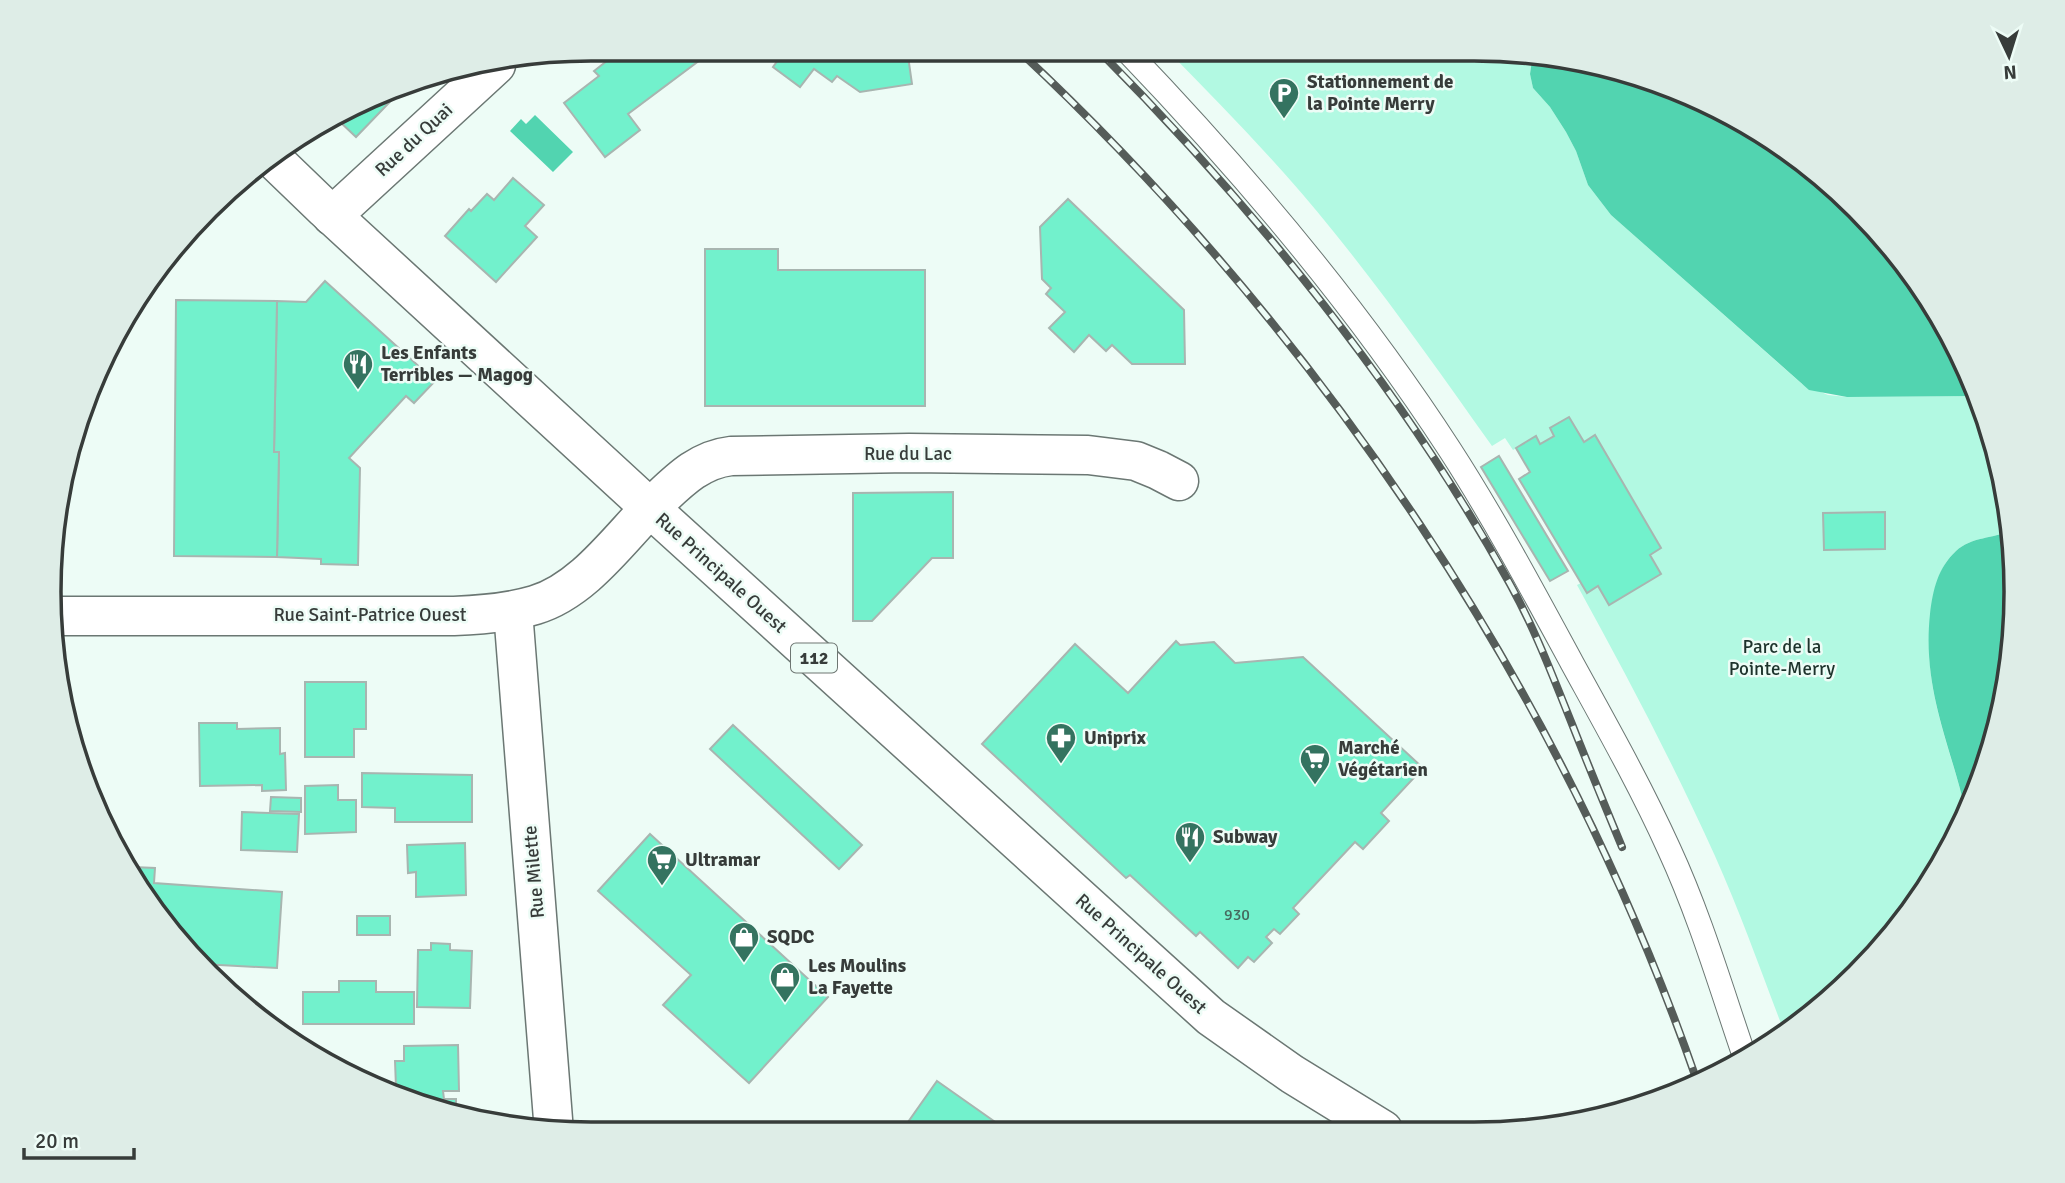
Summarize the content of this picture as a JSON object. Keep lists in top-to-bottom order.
{
  "streets": {
    "street": [
      "Rue du Quai",
      "Rue du Lac",
      "Rue Principale Ouest",
      "Rue Saint-Patrice Ouest",
      "112",
      "Rue Milette"
    ]
  },
  "crossings": [
    ["Rue du Quai", "Rue Principale Ouest"],
    ["Rue du Lac", "Rue Principale Ouest"],
    ["Rue du Lac", "Rue Saint-Patrice Ouest"],
    ["Rue Principale Ouest", "Rue Saint-Patrice Ouest"],
    ["Rue Saint-Patrice Ouest", "Rue Milette"]
  ],
  "parks": ["Parc de la Pointe-Merry"],
  "places": {
    "parking": ["Stationnement de la Pointe Merry"],
    "restaurant": ["Les Enfants Terribles — Magog", "Subway"],
    "pharmacy": ["Uniprix"],
    "supermarket": ["Marché Végétarien", "Ultramar"],
    "shop": ["SQDC", "Les Moulins La Fayette"]
  },
  "house_numbers": ["930"],
  "scale_bar": "20 m",
  "north": "bottom"
}
